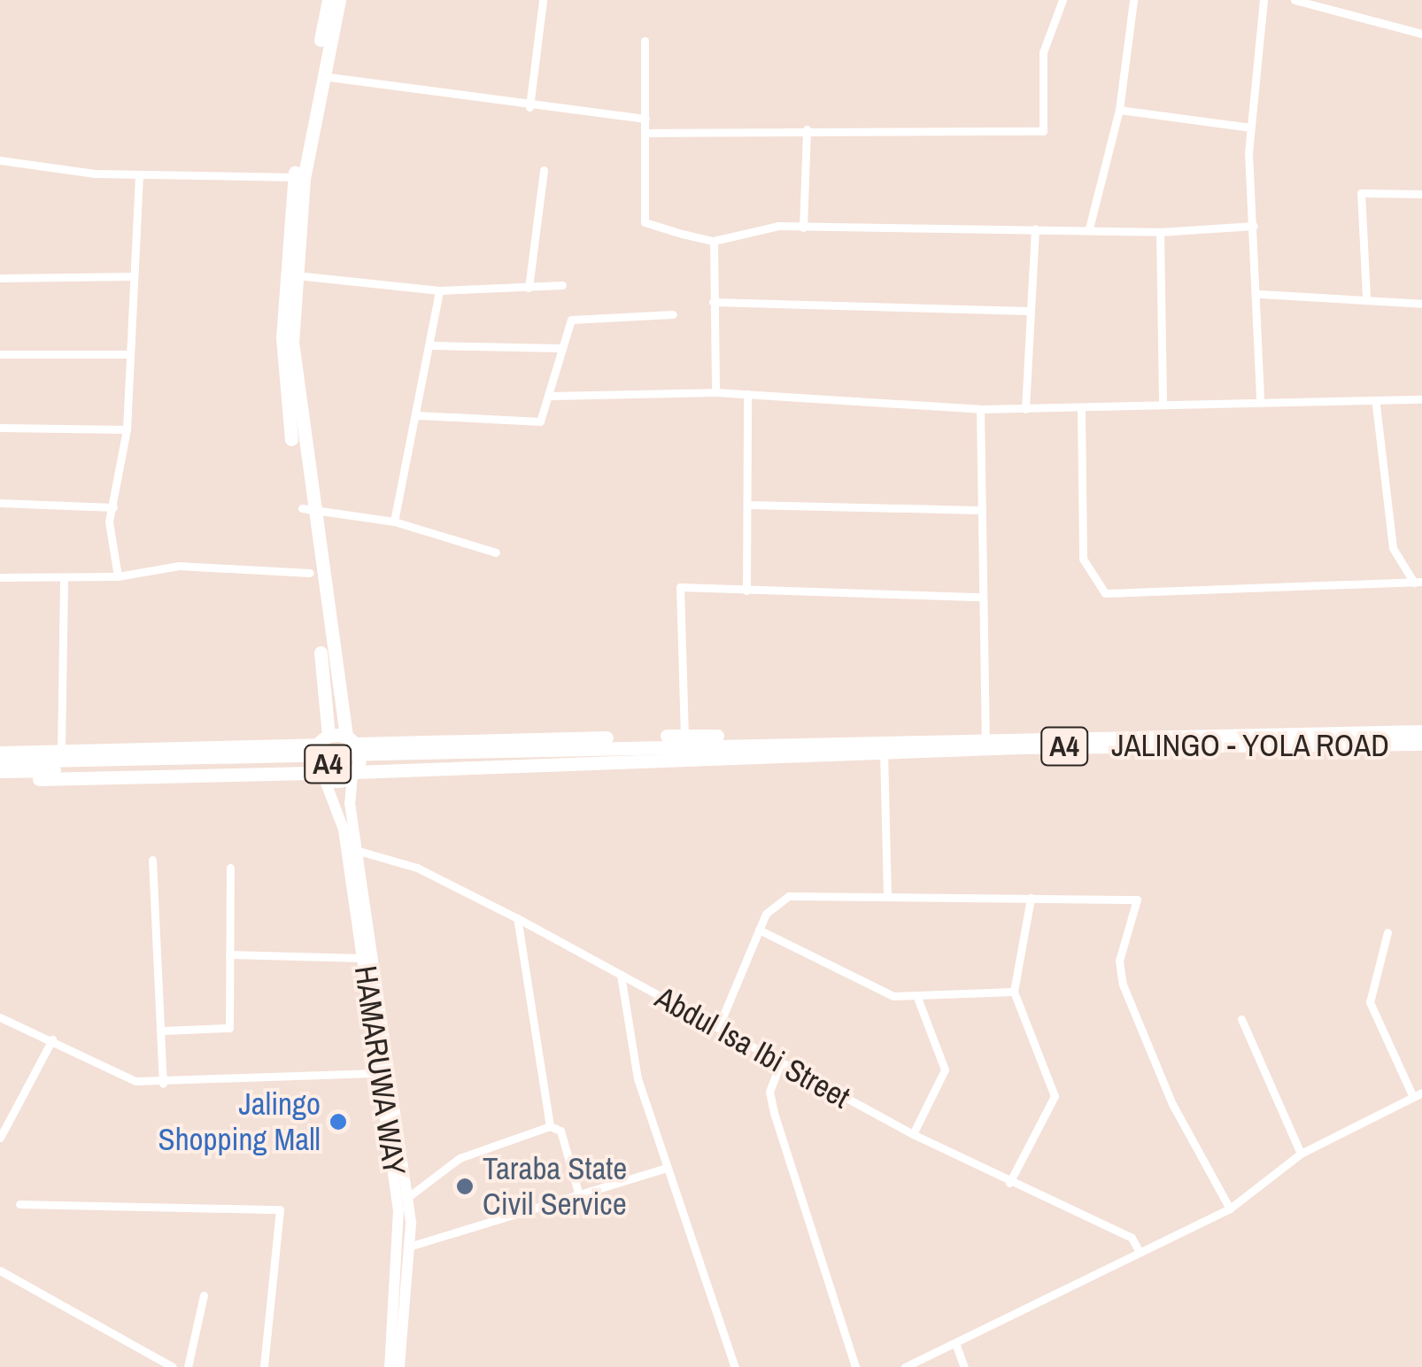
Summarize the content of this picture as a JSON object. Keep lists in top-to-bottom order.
{
  "streets": {
    "main road": ["JALINGO - YOLA ROAD", "A4", "HAMARUWA WAY"],
    "street": ["Abdul Isa Ibi Street"]
  },
  "crossings": [
    ["JALINGO - YOLA ROAD", "A4"],
    ["A4", "HAMARUWA WAY"]
  ],
  "places": ["Jalingo Shopping Mall", "Taraba State Civil Service"]
}
